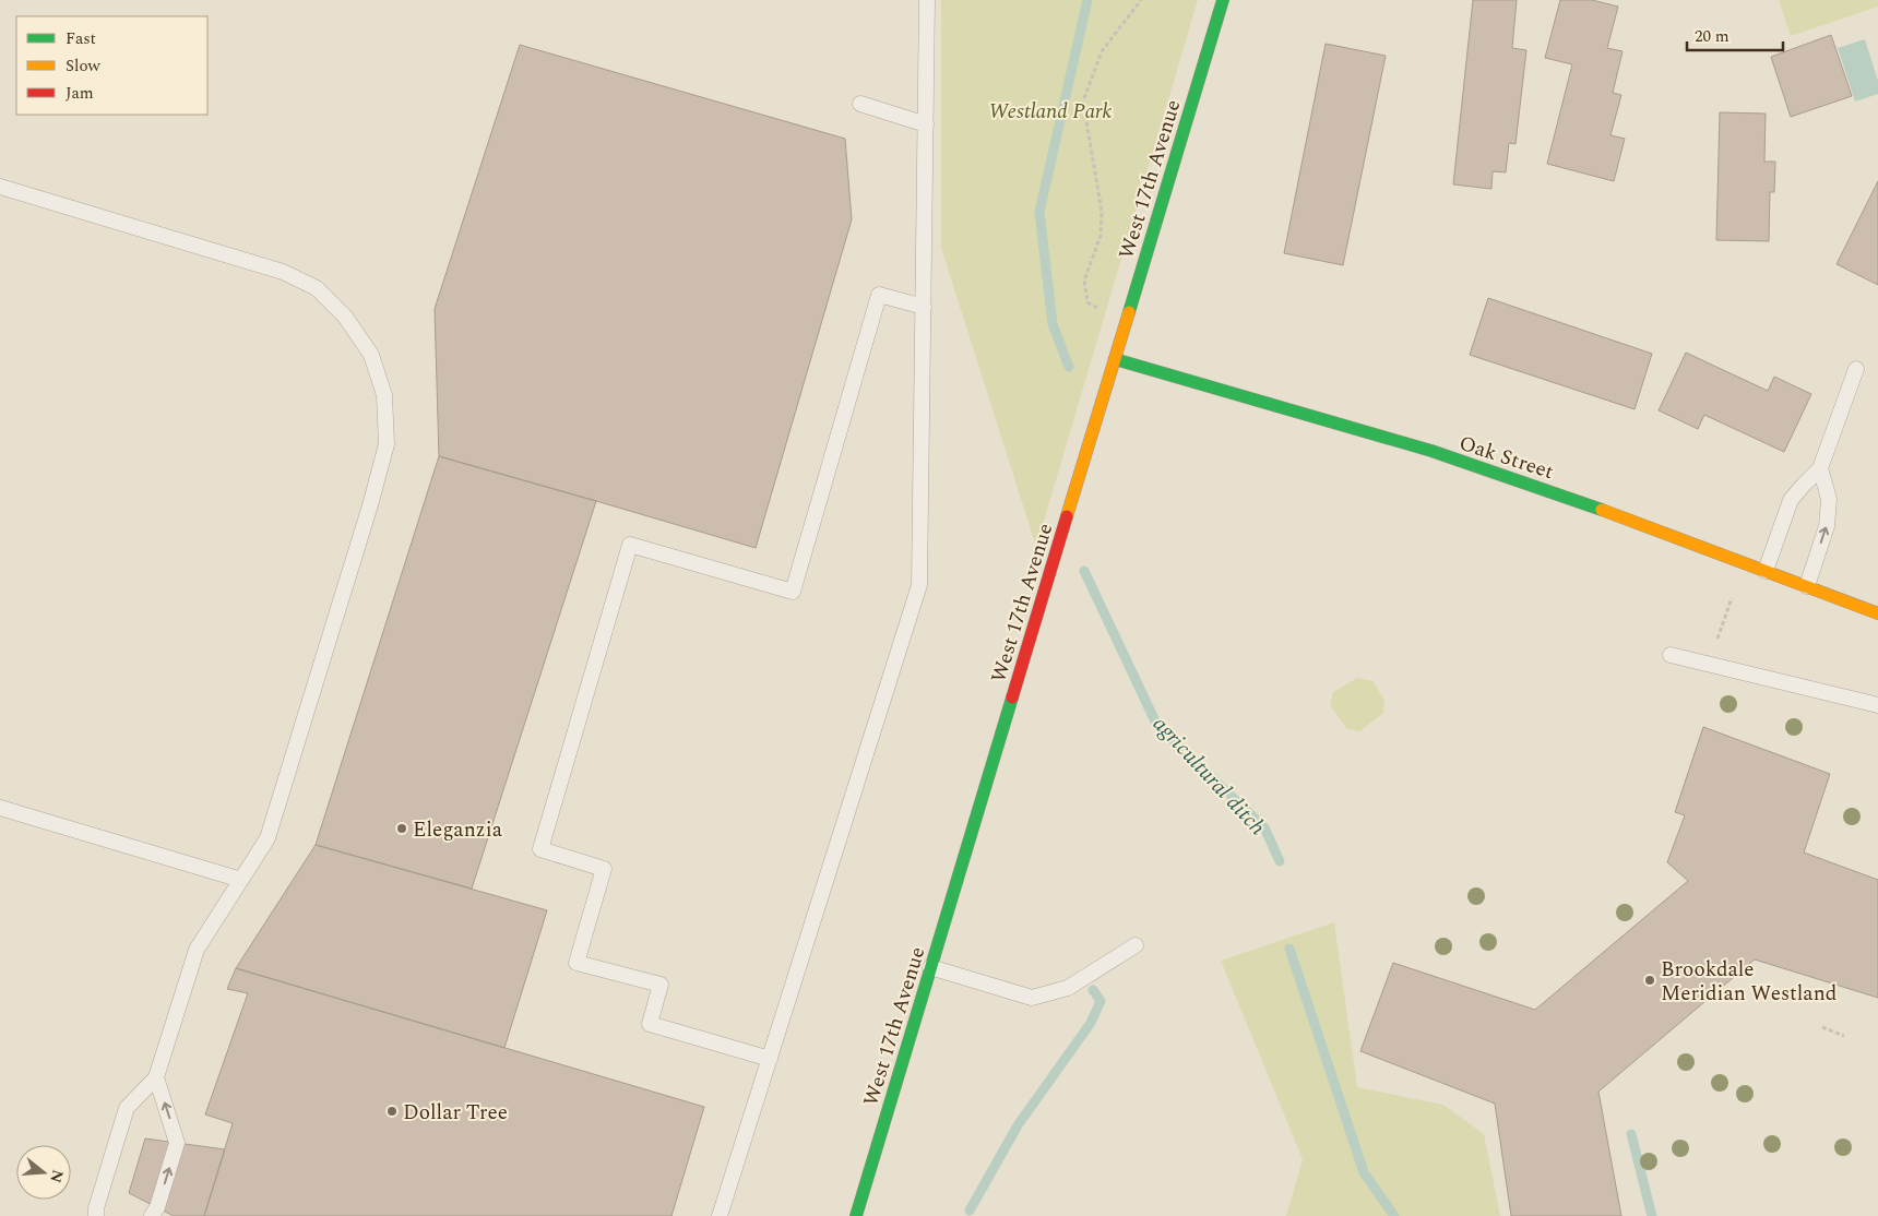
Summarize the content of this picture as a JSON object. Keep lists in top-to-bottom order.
{
  "streets": {
    "street": ["West 17th Avenue", "Oak Street"]
  },
  "crossings": [
    ["West 17th Avenue", "Oak Street"]
  ],
  "water": ["agricultural ditch"],
  "parks": ["Westland Park"],
  "places": ["Eleganzia", "Brookdale Meridian Westland", "Dollar Tree"],
  "legend": ["Fast", "Slow", "Jam"],
  "scale_bar": "20 m",
  "north": "right"
}
